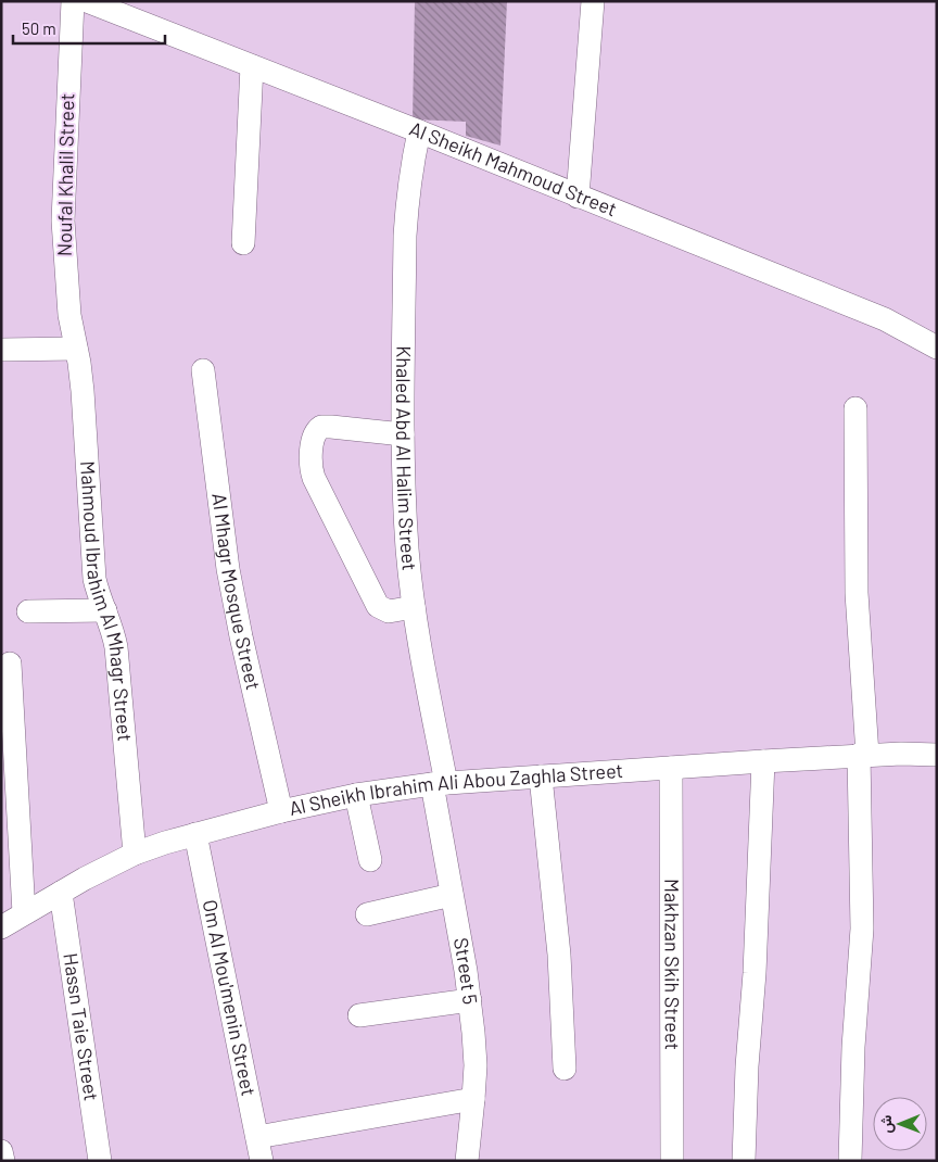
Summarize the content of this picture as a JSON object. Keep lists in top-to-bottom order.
{
  "streets": {
    "street": [
      "Al Sheikh Mahmoud Street",
      "Noufal Khalil Street",
      "Khaled Abd Al Halim Street",
      "Al Mhagr Mosque Street",
      "Mahmoud Ibrahim Al Mhagr Street",
      "Al Sheikh Ibrahim Ali Abou Zaghla Street",
      "Makhzan Skih Street",
      "Street 5",
      "Om Al Mou'menin Street",
      "Hassn Taie Street"
    ]
  },
  "crossings": [
    ["Al Sheikh Mahmoud Street", "Khaled Abd Al Halim Street"],
    ["Noufal Khalil Street", "Mahmoud Ibrahim Al Mhagr Street"],
    ["Khaled Abd Al Halim Street", "Al Sheikh Ibrahim Ali Abou Zaghla Street"],
    ["Khaled Abd Al Halim Street", "Street 5"],
    ["Al Mhagr Mosque Street", "Al Sheikh Ibrahim Ali Abou Zaghla Street"],
    ["Mahmoud Ibrahim Al Mhagr Street", "Al Sheikh Ibrahim Ali Abou Zaghla Street"],
    ["Al Sheikh Ibrahim Ali Abou Zaghla Street", "Makhzan Skih Street"],
    ["Al Sheikh Ibrahim Ali Abou Zaghla Street", "Street 5"],
    ["Al Sheikh Ibrahim Ali Abou Zaghla Street", "Om Al Mou'menin Street"],
    ["Al Sheikh Ibrahim Ali Abou Zaghla Street", "Hassn Taie Street"]
  ],
  "scale_bar": "50 m",
  "north": "left"
}
